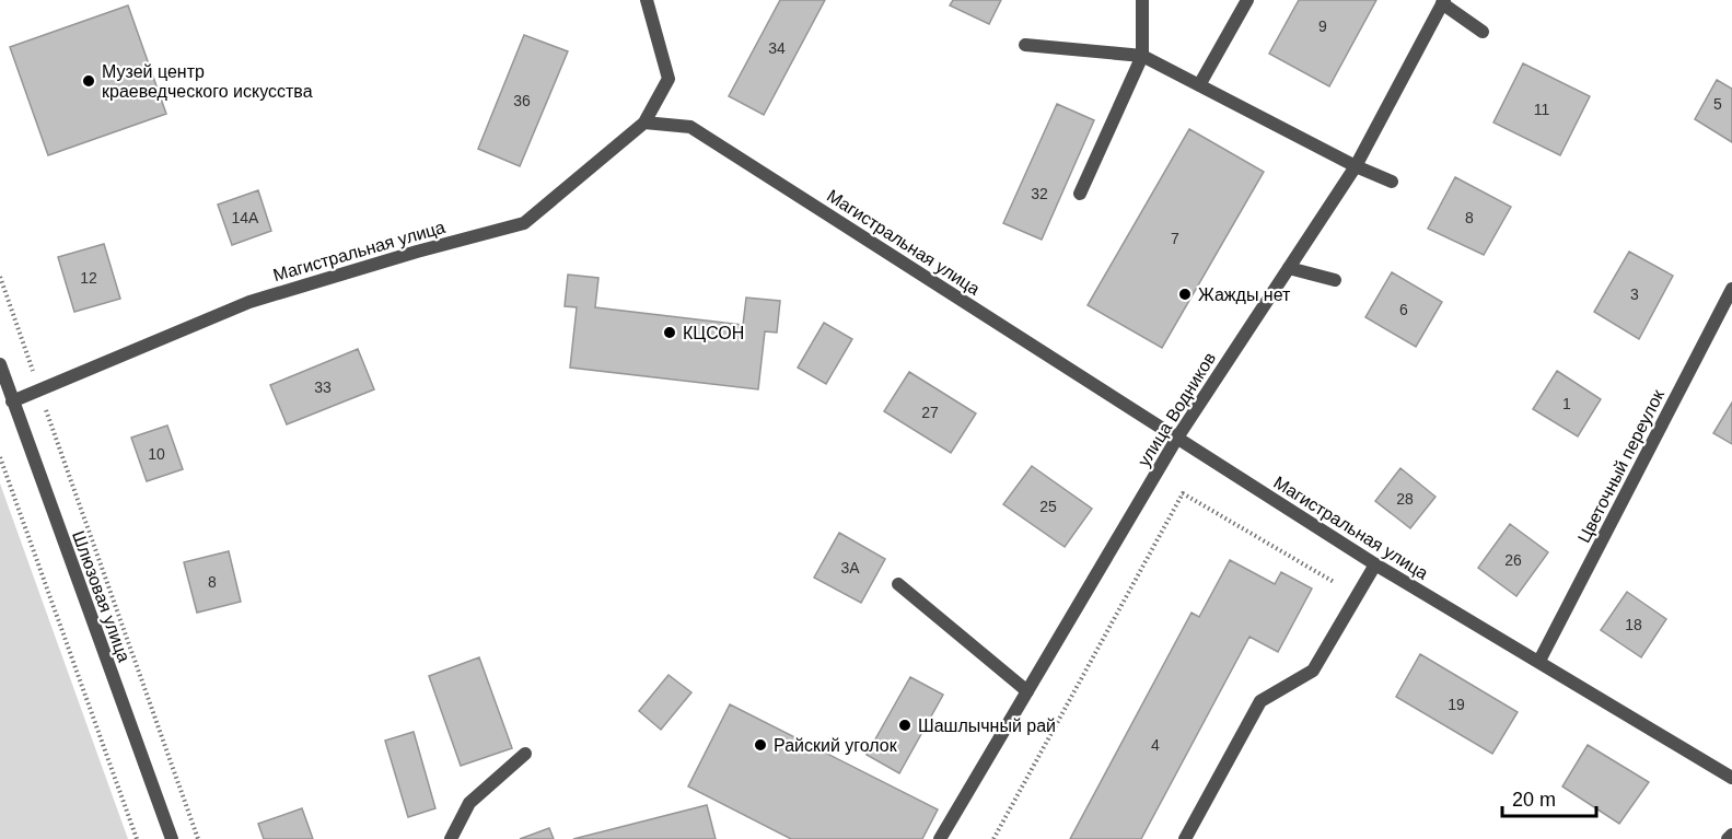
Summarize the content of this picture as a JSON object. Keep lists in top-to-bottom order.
{
  "streets": {
    "street": [
      "Магистральная улица",
      "улица Водников",
      "Цветочный переулок",
      "Шлюзовая улица"
    ]
  },
  "crossings": [
    ["Магистральная улица", "улица Водников"],
    ["Магистральная улица", "Цветочный переулок"],
    ["Магистральная улица", "Шлюзовая улица"]
  ],
  "places": [
    "Музей центр краеведческого искусства",
    "Жажды нет",
    "КЦСОН",
    "Шашлычный рай",
    "Райский уголок"
  ],
  "house_numbers": [
    "9",
    "34",
    "36",
    "5",
    "11",
    "32",
    "14А",
    "8",
    "7",
    "12",
    "3",
    "6",
    "33",
    "1",
    "27",
    "10",
    "28",
    "25",
    "26",
    "3А",
    "8",
    "18",
    "19",
    "4"
  ],
  "scale_bar": "20 m"
}
